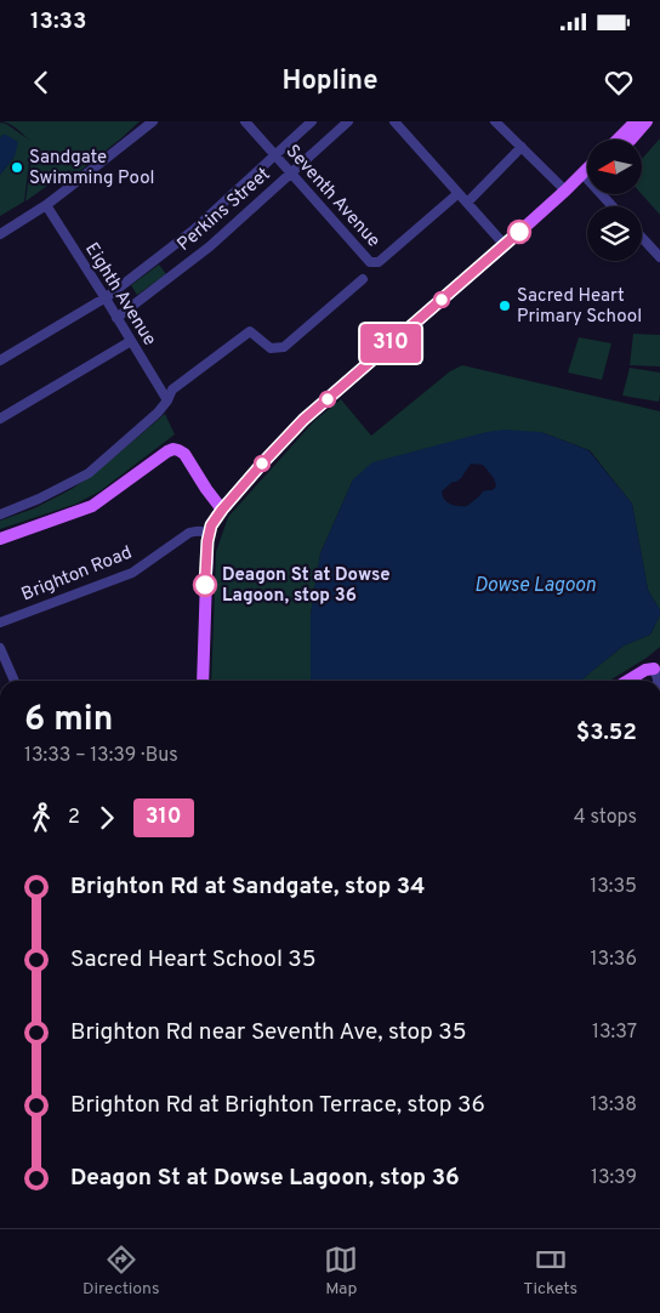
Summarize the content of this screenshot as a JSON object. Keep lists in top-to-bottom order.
{
  "streets": {
    "street": [
      "Seventh Avenue",
      "Perkins Street",
      "Eighth Avenue",
      "Brighton Road"
    ]
  },
  "crossings": [
    ["Seventh Avenue", "Perkins Street"],
    ["Perkins Street", "Eighth Avenue"]
  ],
  "water": ["Dowse Lagoon"],
  "places": ["Sandgate Swimming Pool", "Sacred Heart Primary School", "Deagon St at Dowse Lagoon, stop 36"],
  "lines": ["bus line 310"],
  "north": "left",
  "page": {
    "status": "13:33",
    "header": "Hopline",
    "on_map": "310",
    "heading": ["6 min", "13:33 – 13:39 · Bus", "$3.52"],
    "legs": ["2", "310", "4 stops"],
    "list": [
      {
        "name": "Brighton Rd at Sandgate, stop 34",
        "value": "13:35"
      },
      {
        "name": "Sacred Heart School 35",
        "value": "13:36"
      },
      {
        "name": "Brighton Rd near Seventh Ave, stop 35",
        "value": "13:37"
      },
      {
        "name": "Brighton Rd at Brighton Terrace, stop 36",
        "value": "13:38"
      },
      {
        "name": "Deagon St at Dowse Lagoon, stop 36",
        "value": "13:39"
      }
    ],
    "tabs": ["Directions", "Map", "Tickets"]
  }
}
